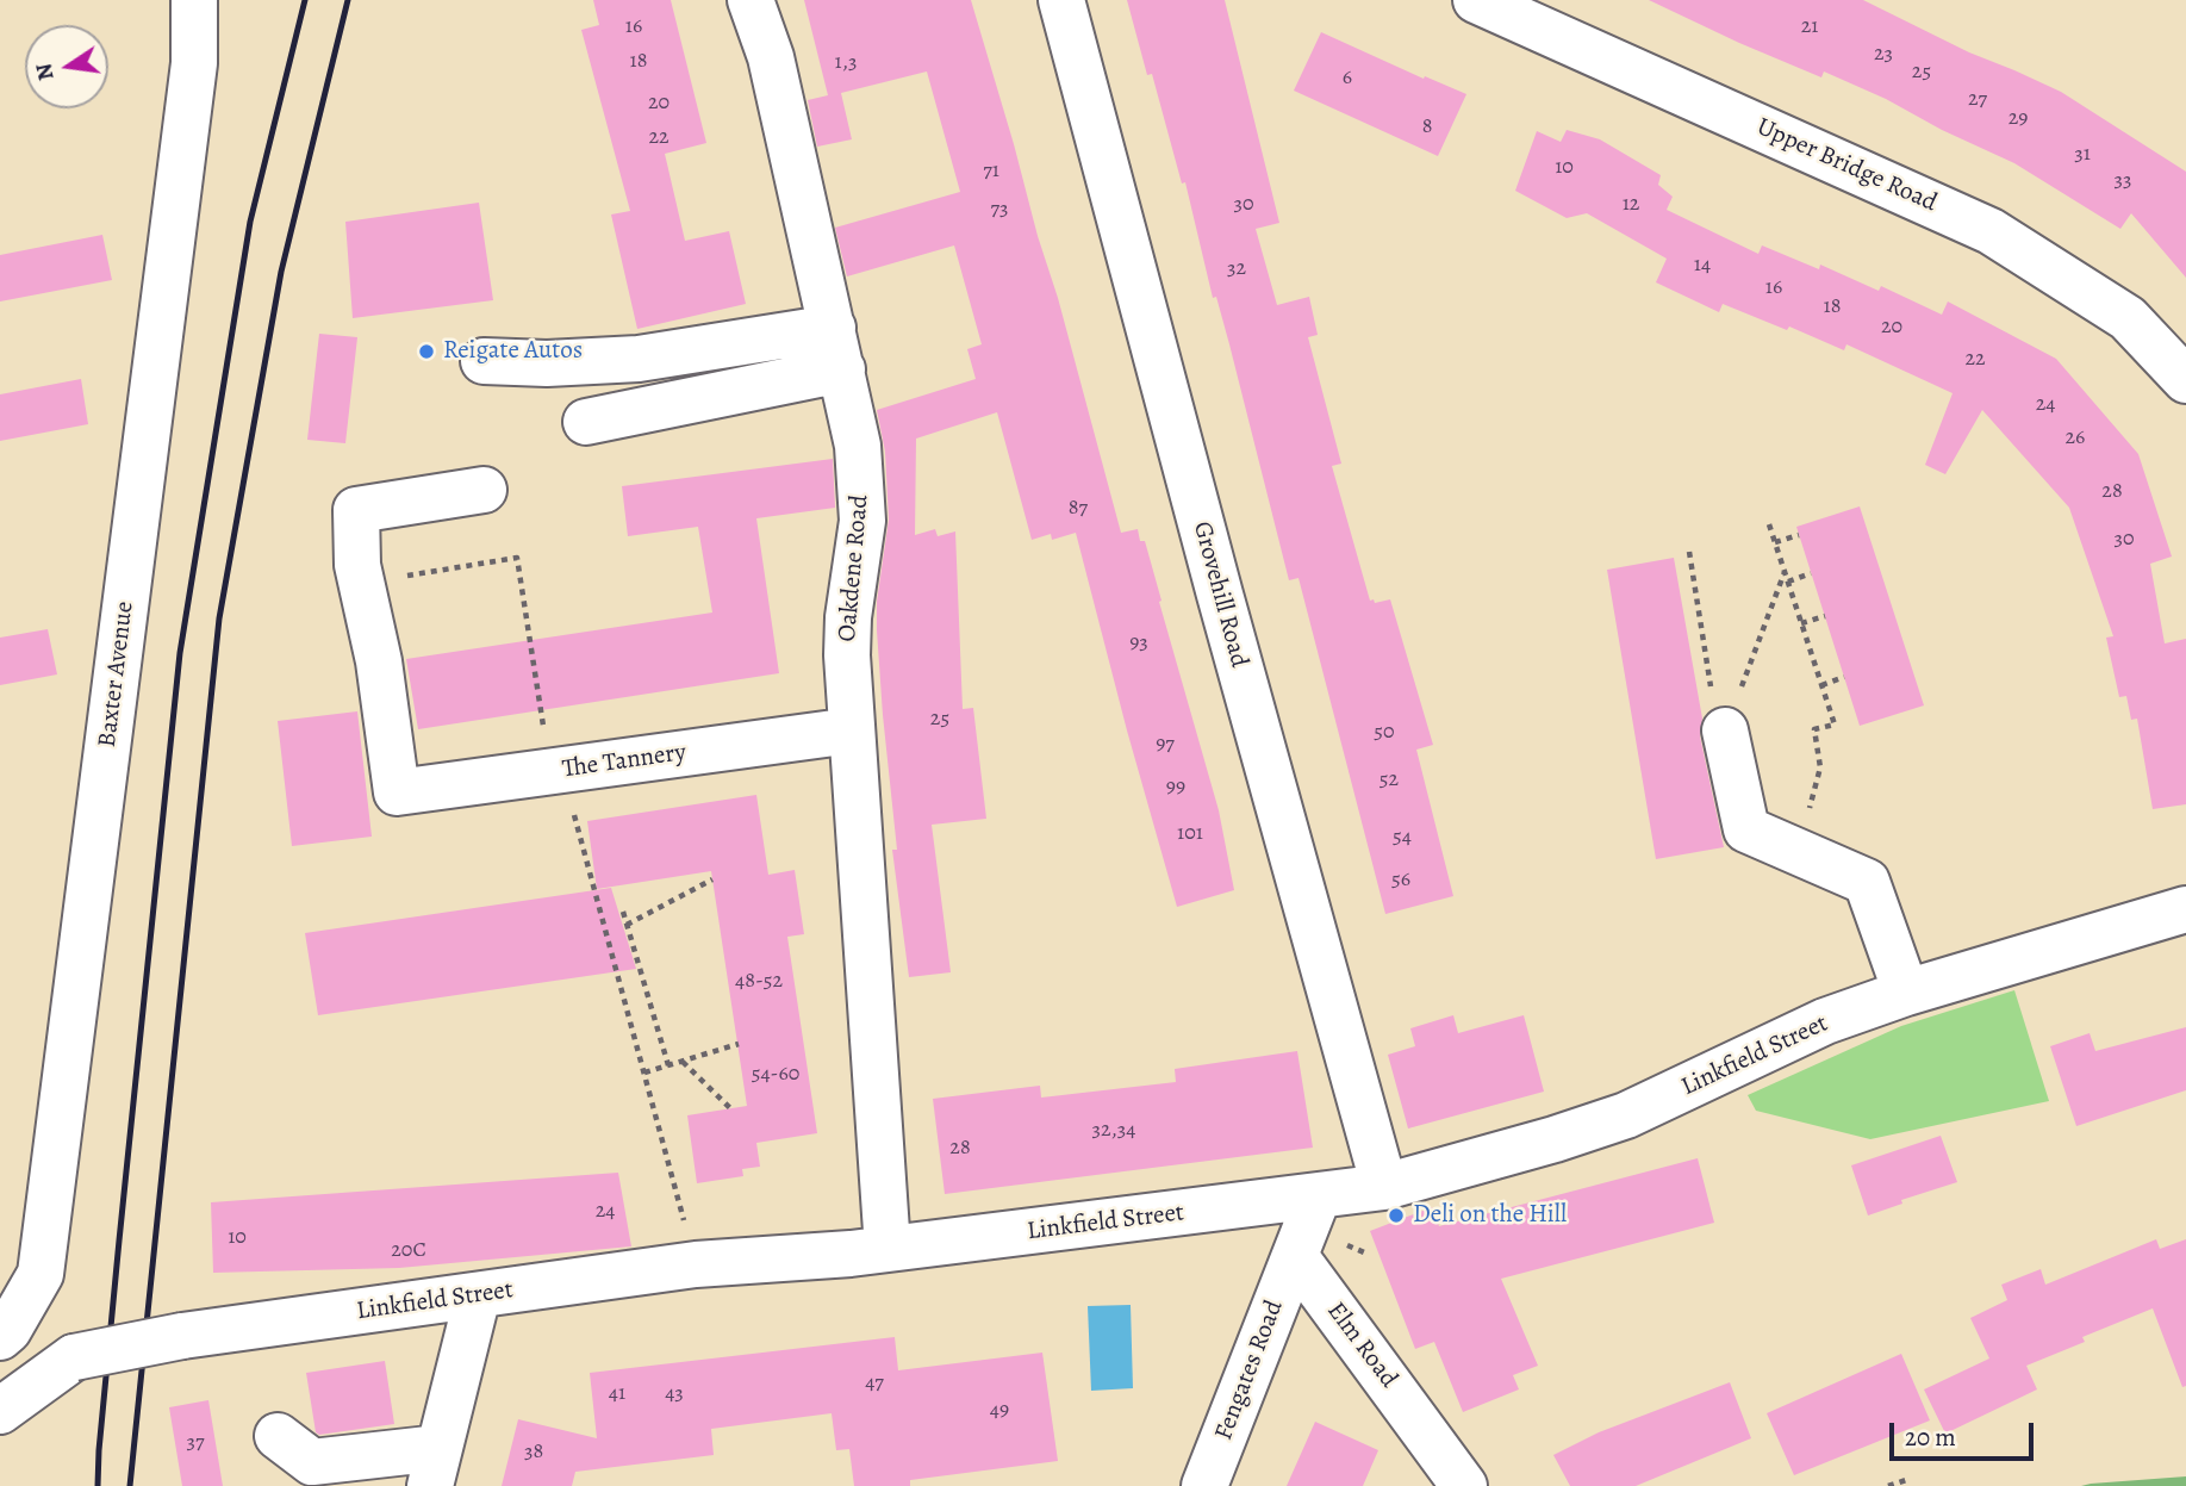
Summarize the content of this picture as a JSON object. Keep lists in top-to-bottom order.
{
  "streets": {
    "street": [
      "Upper Bridge Road",
      "Oakdene Road",
      "Grovehill Road",
      "Baxter Avenue",
      "The Tannery",
      "Linkfield Street",
      "Elm Road",
      "Fengates Road"
    ]
  },
  "crossings": [
    ["Oakdene Road", "The Tannery"],
    ["Oakdene Road", "Linkfield Street"],
    ["Grovehill Road", "Linkfield Street"],
    ["Elm Road", "Fengates Road"]
  ],
  "places": ["Reigate Autos", "Deli on the Hill"],
  "house_numbers": [
    "16",
    "21",
    "23",
    "18",
    "1,3",
    "25",
    "6",
    "27",
    "20",
    "29",
    "8",
    "22",
    "31",
    "10",
    "71",
    "33",
    "30",
    "12",
    "73",
    "14",
    "32",
    "16",
    "18",
    "20",
    "22",
    "24",
    "26",
    "28",
    "87",
    "30",
    "93",
    "25",
    "50",
    "97",
    "52",
    "99",
    "101",
    "54",
    "56",
    "48-52",
    "54-60",
    "32,34",
    "28",
    "24",
    "10",
    "20C",
    "47",
    "41",
    "43",
    "49",
    "37",
    "38"
  ],
  "scale_bar": "20 m",
  "north": "left"
}
